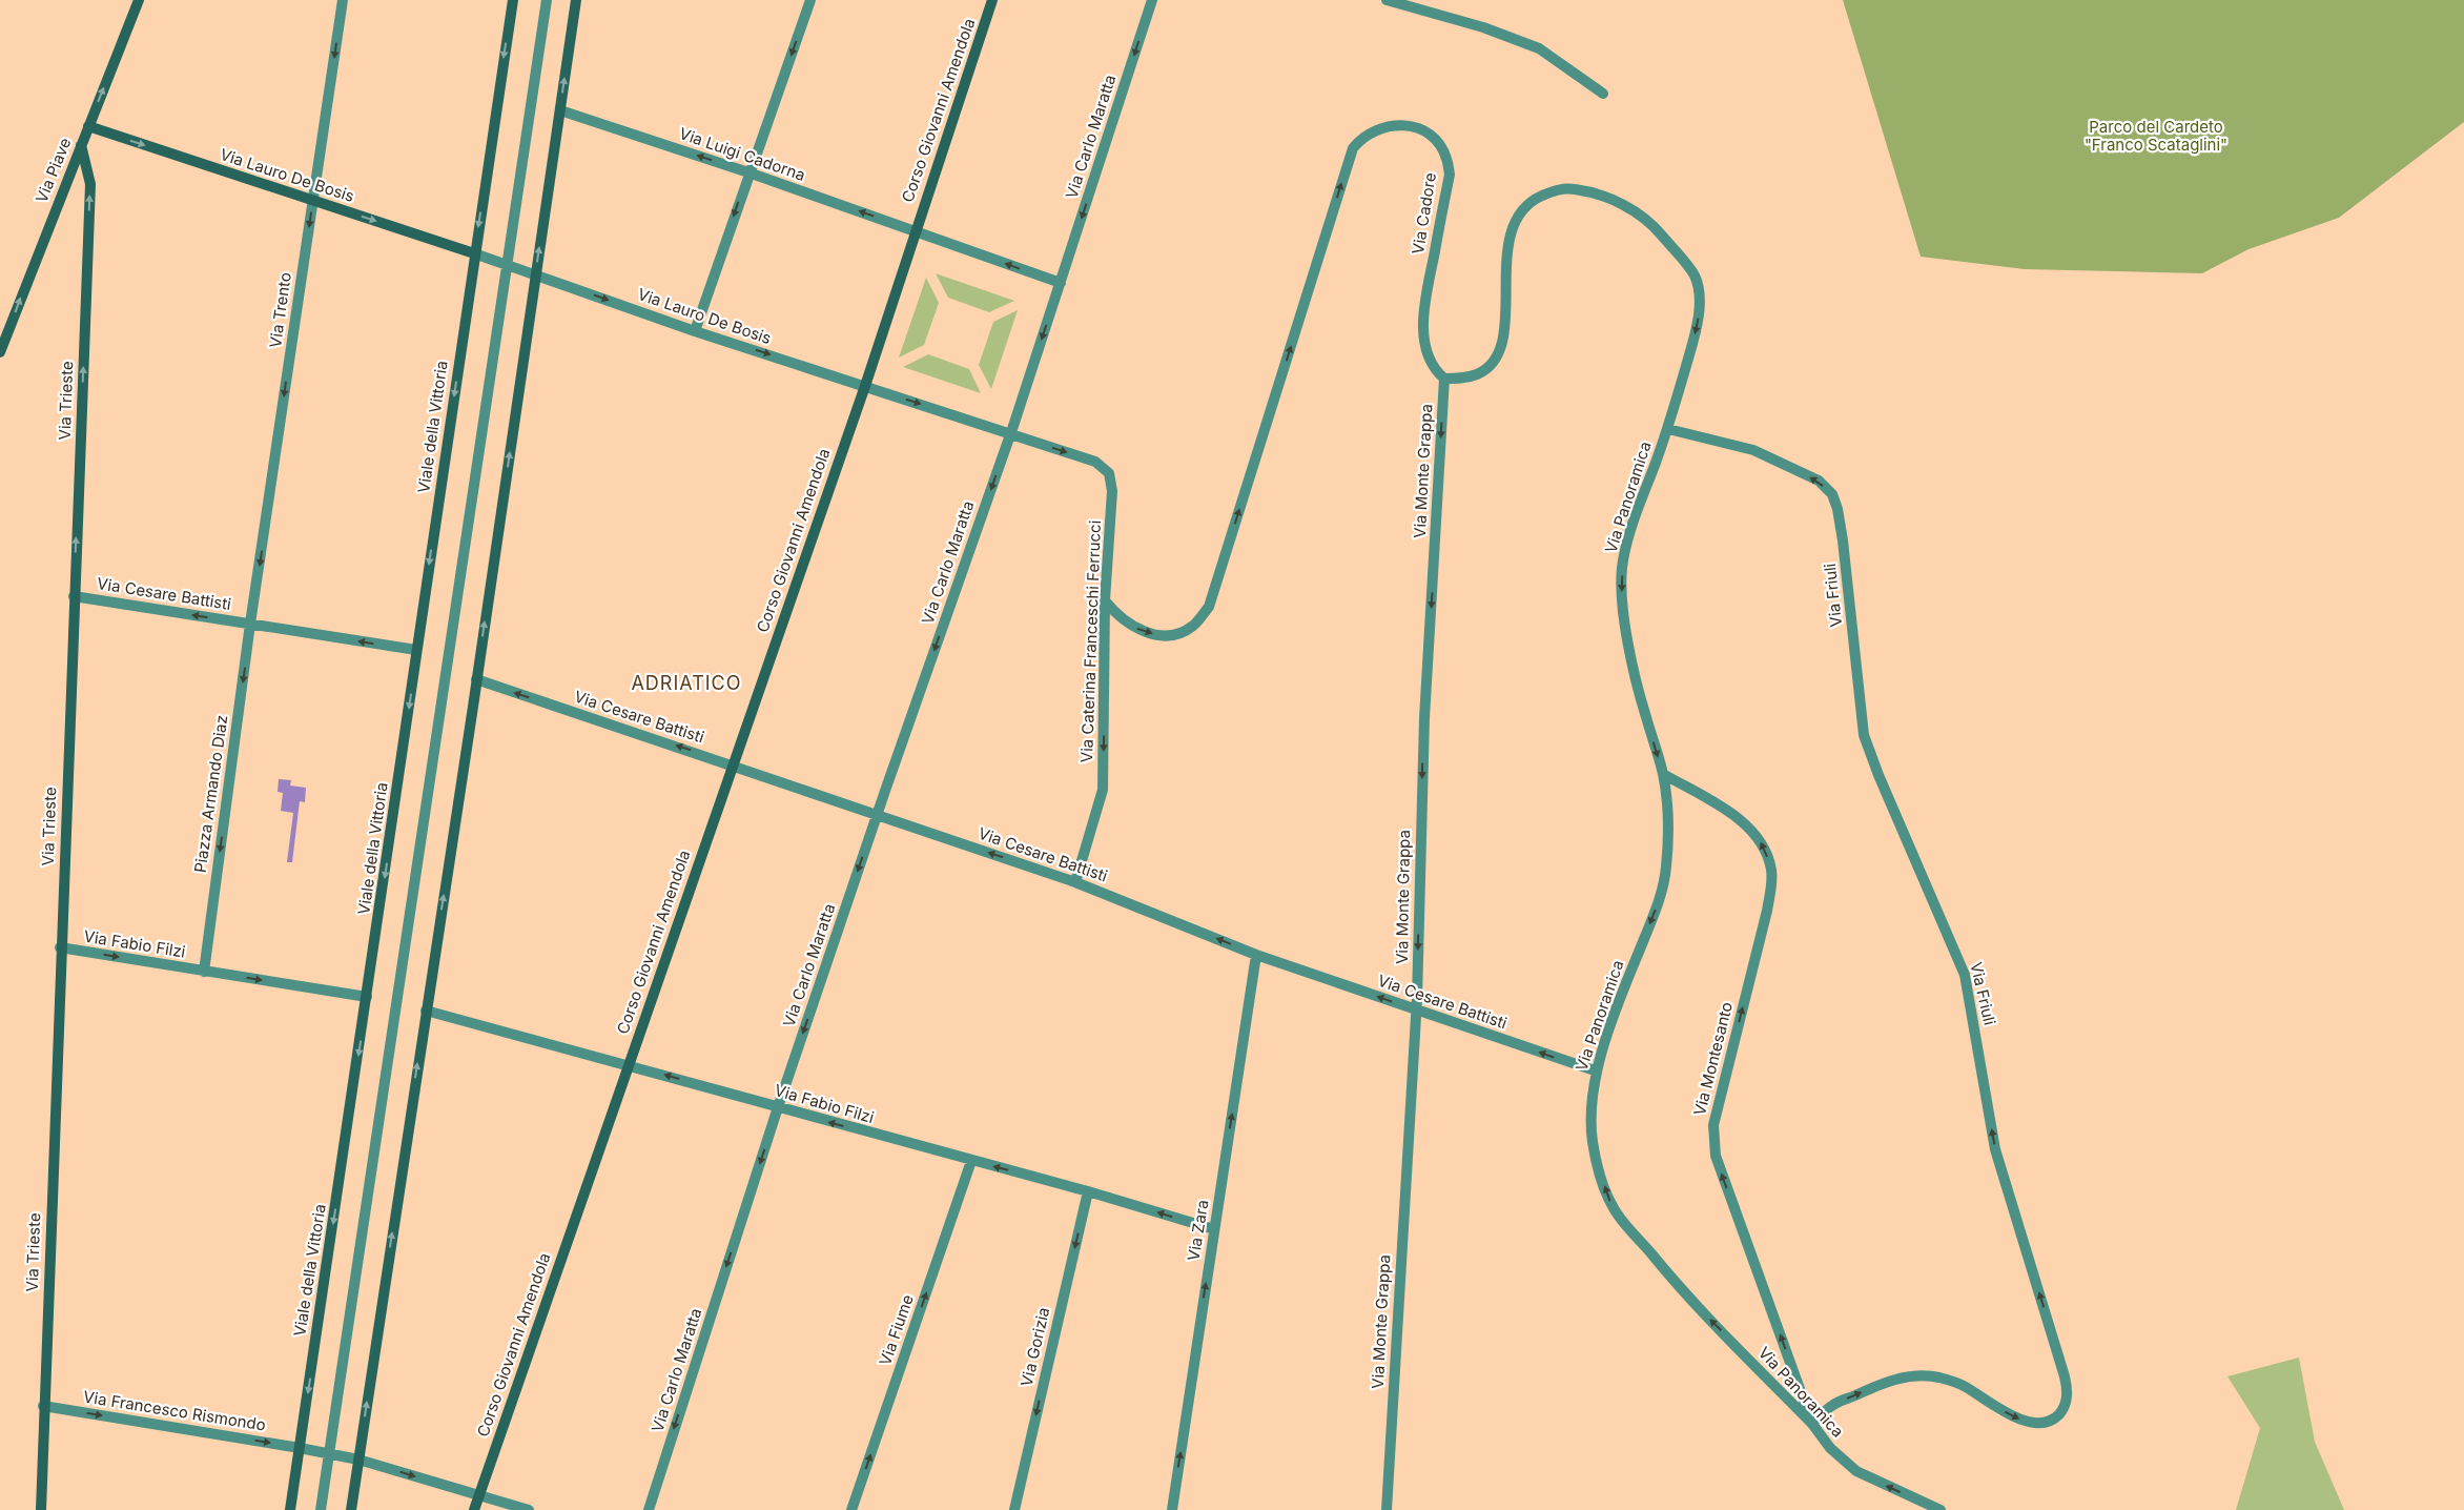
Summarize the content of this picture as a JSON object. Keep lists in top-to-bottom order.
{
  "streets": {
    "street": [
      "Corso Giovanni Amendola",
      "Via Carlo Maratta",
      "Via Luigi Cadorna",
      "Via Piave",
      "Via Lauro De Bosis",
      "Via Cadore",
      "Via Trento",
      "Via Trieste",
      "Viale della Vittoria",
      "Via Monte Grappa",
      "Via Panoramica",
      "Via Cesare Battisti",
      "Via Friuli",
      "Via Caterina Franceschi Ferrucci",
      "Piazza Armando Diaz",
      "Via Fabio Filzi",
      "Via Montesanto",
      "Via Zara",
      "Via Fiume",
      "Via Gorizia",
      "Via Francesco Rismondo"
    ]
  },
  "crossings": [
    ["Corso Giovanni Amendola", "Via Luigi Cadorna"],
    ["Corso Giovanni Amendola", "Via Lauro De Bosis"],
    ["Corso Giovanni Amendola", "Via Cesare Battisti"],
    ["Corso Giovanni Amendola", "Via Fabio Filzi"],
    ["Via Carlo Maratta", "Via Luigi Cadorna"],
    ["Via Carlo Maratta", "Via Lauro De Bosis"],
    ["Via Carlo Maratta", "Via Cesare Battisti"],
    ["Via Carlo Maratta", "Via Caterina Franceschi Ferrucci"],
    ["Via Carlo Maratta", "Via Fabio Filzi"],
    ["Via Piave", "Via Lauro De Bosis"],
    ["Via Piave", "Via Trieste"],
    ["Via Lauro De Bosis", "Via Trento"],
    ["Via Lauro De Bosis", "Viale della Vittoria"],
    ["Via Lauro De Bosis", "Via Caterina Franceschi Ferrucci"],
    ["Via Cadore", "Via Monte Grappa"],
    ["Via Cadore", "Via Caterina Franceschi Ferrucci"],
    ["Via Trento", "Via Cesare Battisti"],
    ["Via Trento", "Piazza Armando Diaz"],
    ["Via Trieste", "Via Cesare Battisti"],
    ["Via Trieste", "Via Fabio Filzi"],
    ["Via Trieste", "Via Francesco Rismondo"],
    ["Viale della Vittoria", "Via Francesco Rismondo"],
    ["Via Monte Grappa", "Via Cesare Battisti"],
    ["Via Panoramica", "Via Cesare Battisti"],
    ["Via Panoramica", "Via Friuli"],
    ["Via Panoramica", "Via Montesanto"],
    ["Via Cesare Battisti", "Via Caterina Franceschi Ferrucci"],
    ["Via Cesare Battisti", "Piazza Armando Diaz"],
    ["Via Cesare Battisti", "Via Zara"],
    ["Via Friuli", "Via Montesanto"],
    ["Piazza Armando Diaz", "Via Fabio Filzi"],
    ["Via Fabio Filzi", "Via Zara"],
    ["Via Fabio Filzi", "Via Fiume"],
    ["Via Fabio Filzi", "Via Gorizia"]
  ],
  "one_way": [
    "Via Carlo Maratta",
    "Via Luigi Cadorna",
    "Via Piave",
    "Via Lauro De Bosis",
    "Via Trento",
    "Via Monte Grappa",
    "Via Cesare Battisti",
    "Via Caterina Franceschi Ferrucci",
    "Piazza Armando Diaz",
    "Via Montesanto",
    "Via Zara",
    "Via Fiume",
    "Via Gorizia",
    "Via Francesco Rismondo"
  ],
  "districts": ["ADRIATICO"],
  "parks": ["Parco del Cardeto \"Franco Scataglini\""]
}
